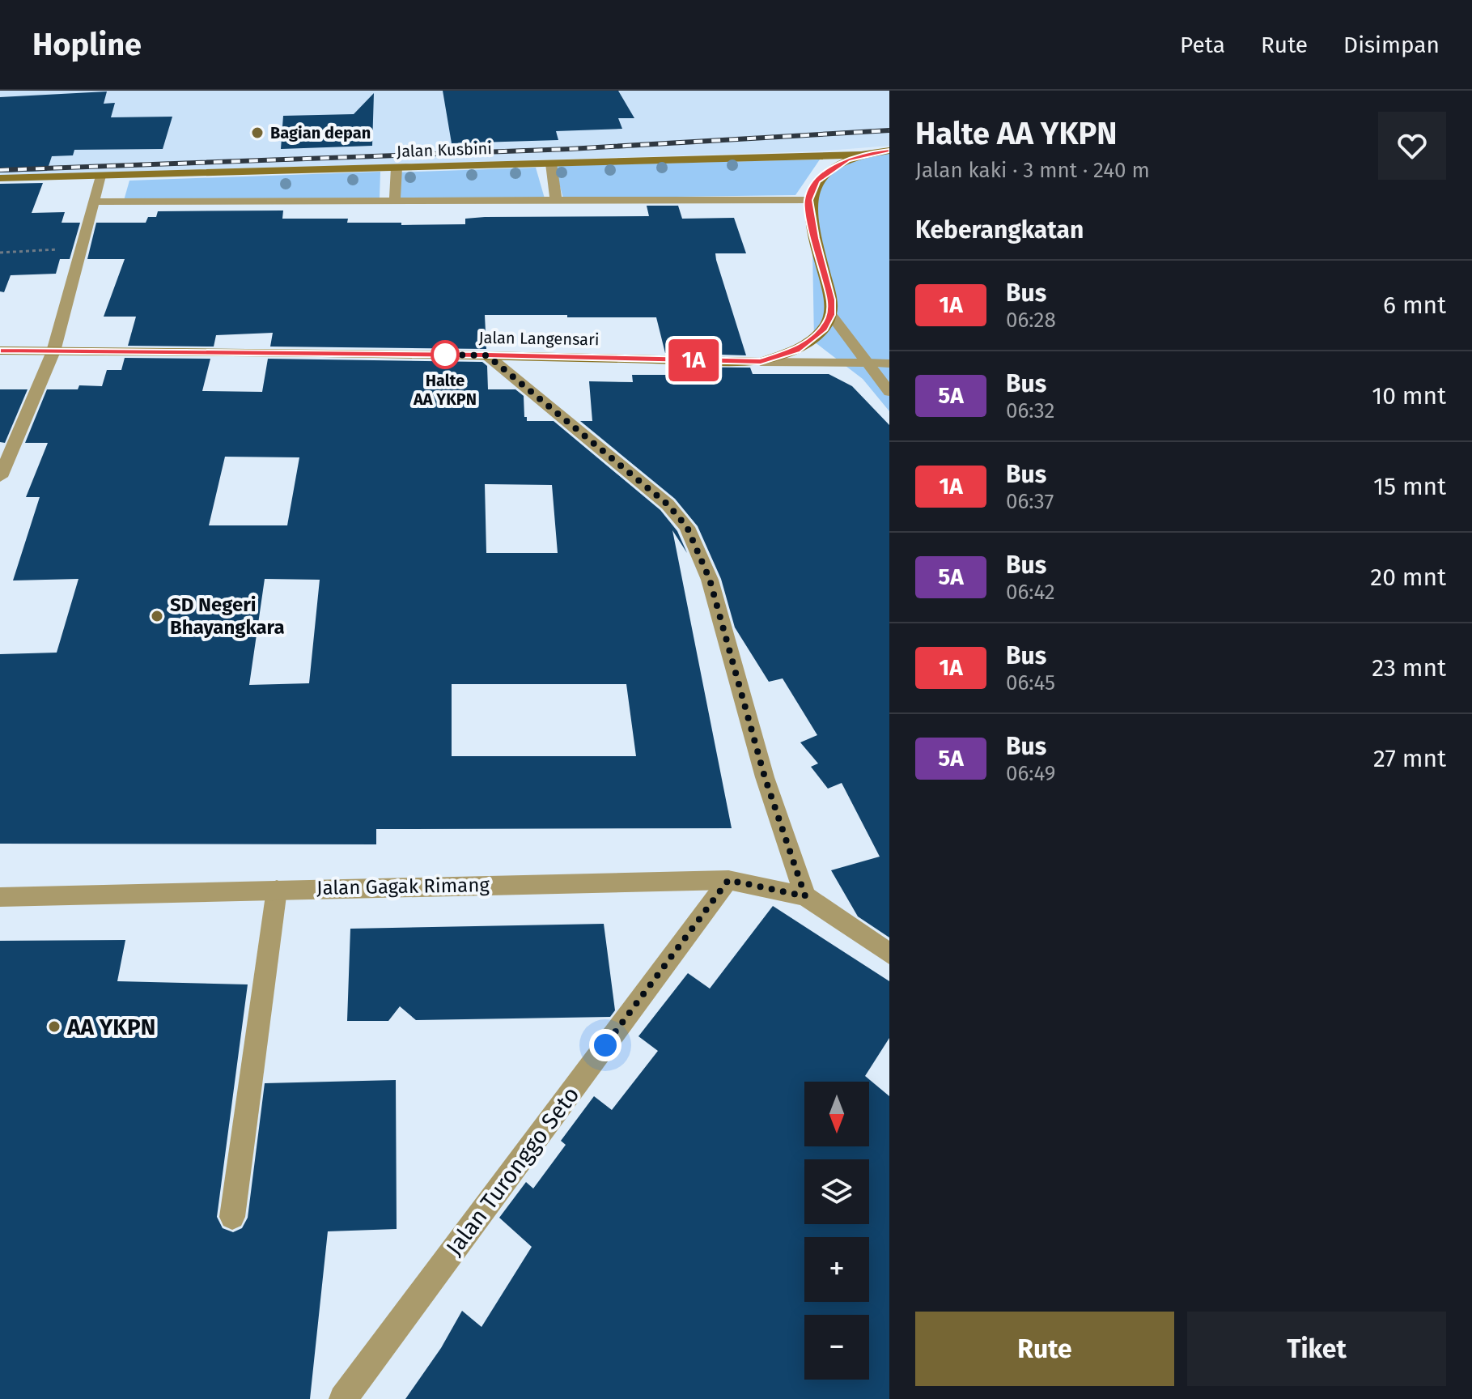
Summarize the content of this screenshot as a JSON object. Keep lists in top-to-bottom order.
{
  "streets": {
    "main road": ["Jalan Kusbini", "Jalan Langensari"],
    "street": ["Jalan Gagak Rimang", "Jalan Turonggo Seto"]
  },
  "crossings": [
    ["Jalan Gagak Rimang", "Jalan Turonggo Seto"]
  ],
  "places": [
    "Bagian depan",
    "Halte AA YKPN",
    "SD Negeri Bhayangkara",
    "AA YKPN"
  ],
  "lines": ["bus line 1A"],
  "north": "bottom",
  "page": {
    "header": "Hopline",
    "nav": ["Peta", "Rute", "Disimpan"],
    "on_map": "1A",
    "heading": [
      ["Halte AA YKPN", "Jalan kaki · 3 mnt · 240 m"],
      "Keberangkatan"
    ],
    "list": [
      {
        "mark": "1A",
        "name": "Bus",
        "note": "06:28",
        "value": "6 mnt"
      },
      {
        "mark": "5A",
        "name": "Bus",
        "note": "06:32",
        "value": "10 mnt"
      },
      {
        "mark": "1A",
        "name": "Bus",
        "note": "06:37",
        "value": "15 mnt"
      },
      {
        "mark": "5A",
        "name": "Bus",
        "note": "06:42",
        "value": "20 mnt"
      },
      {
        "mark": "1A",
        "name": "Bus",
        "note": "06:45",
        "value": "23 mnt"
      },
      {
        "mark": "5A",
        "name": "Bus",
        "note": "06:49",
        "value": "27 mnt"
      }
    ],
    "map_buttons": ["+", "−"],
    "buttons": ["Rute", "Tiket"]
  }
}
